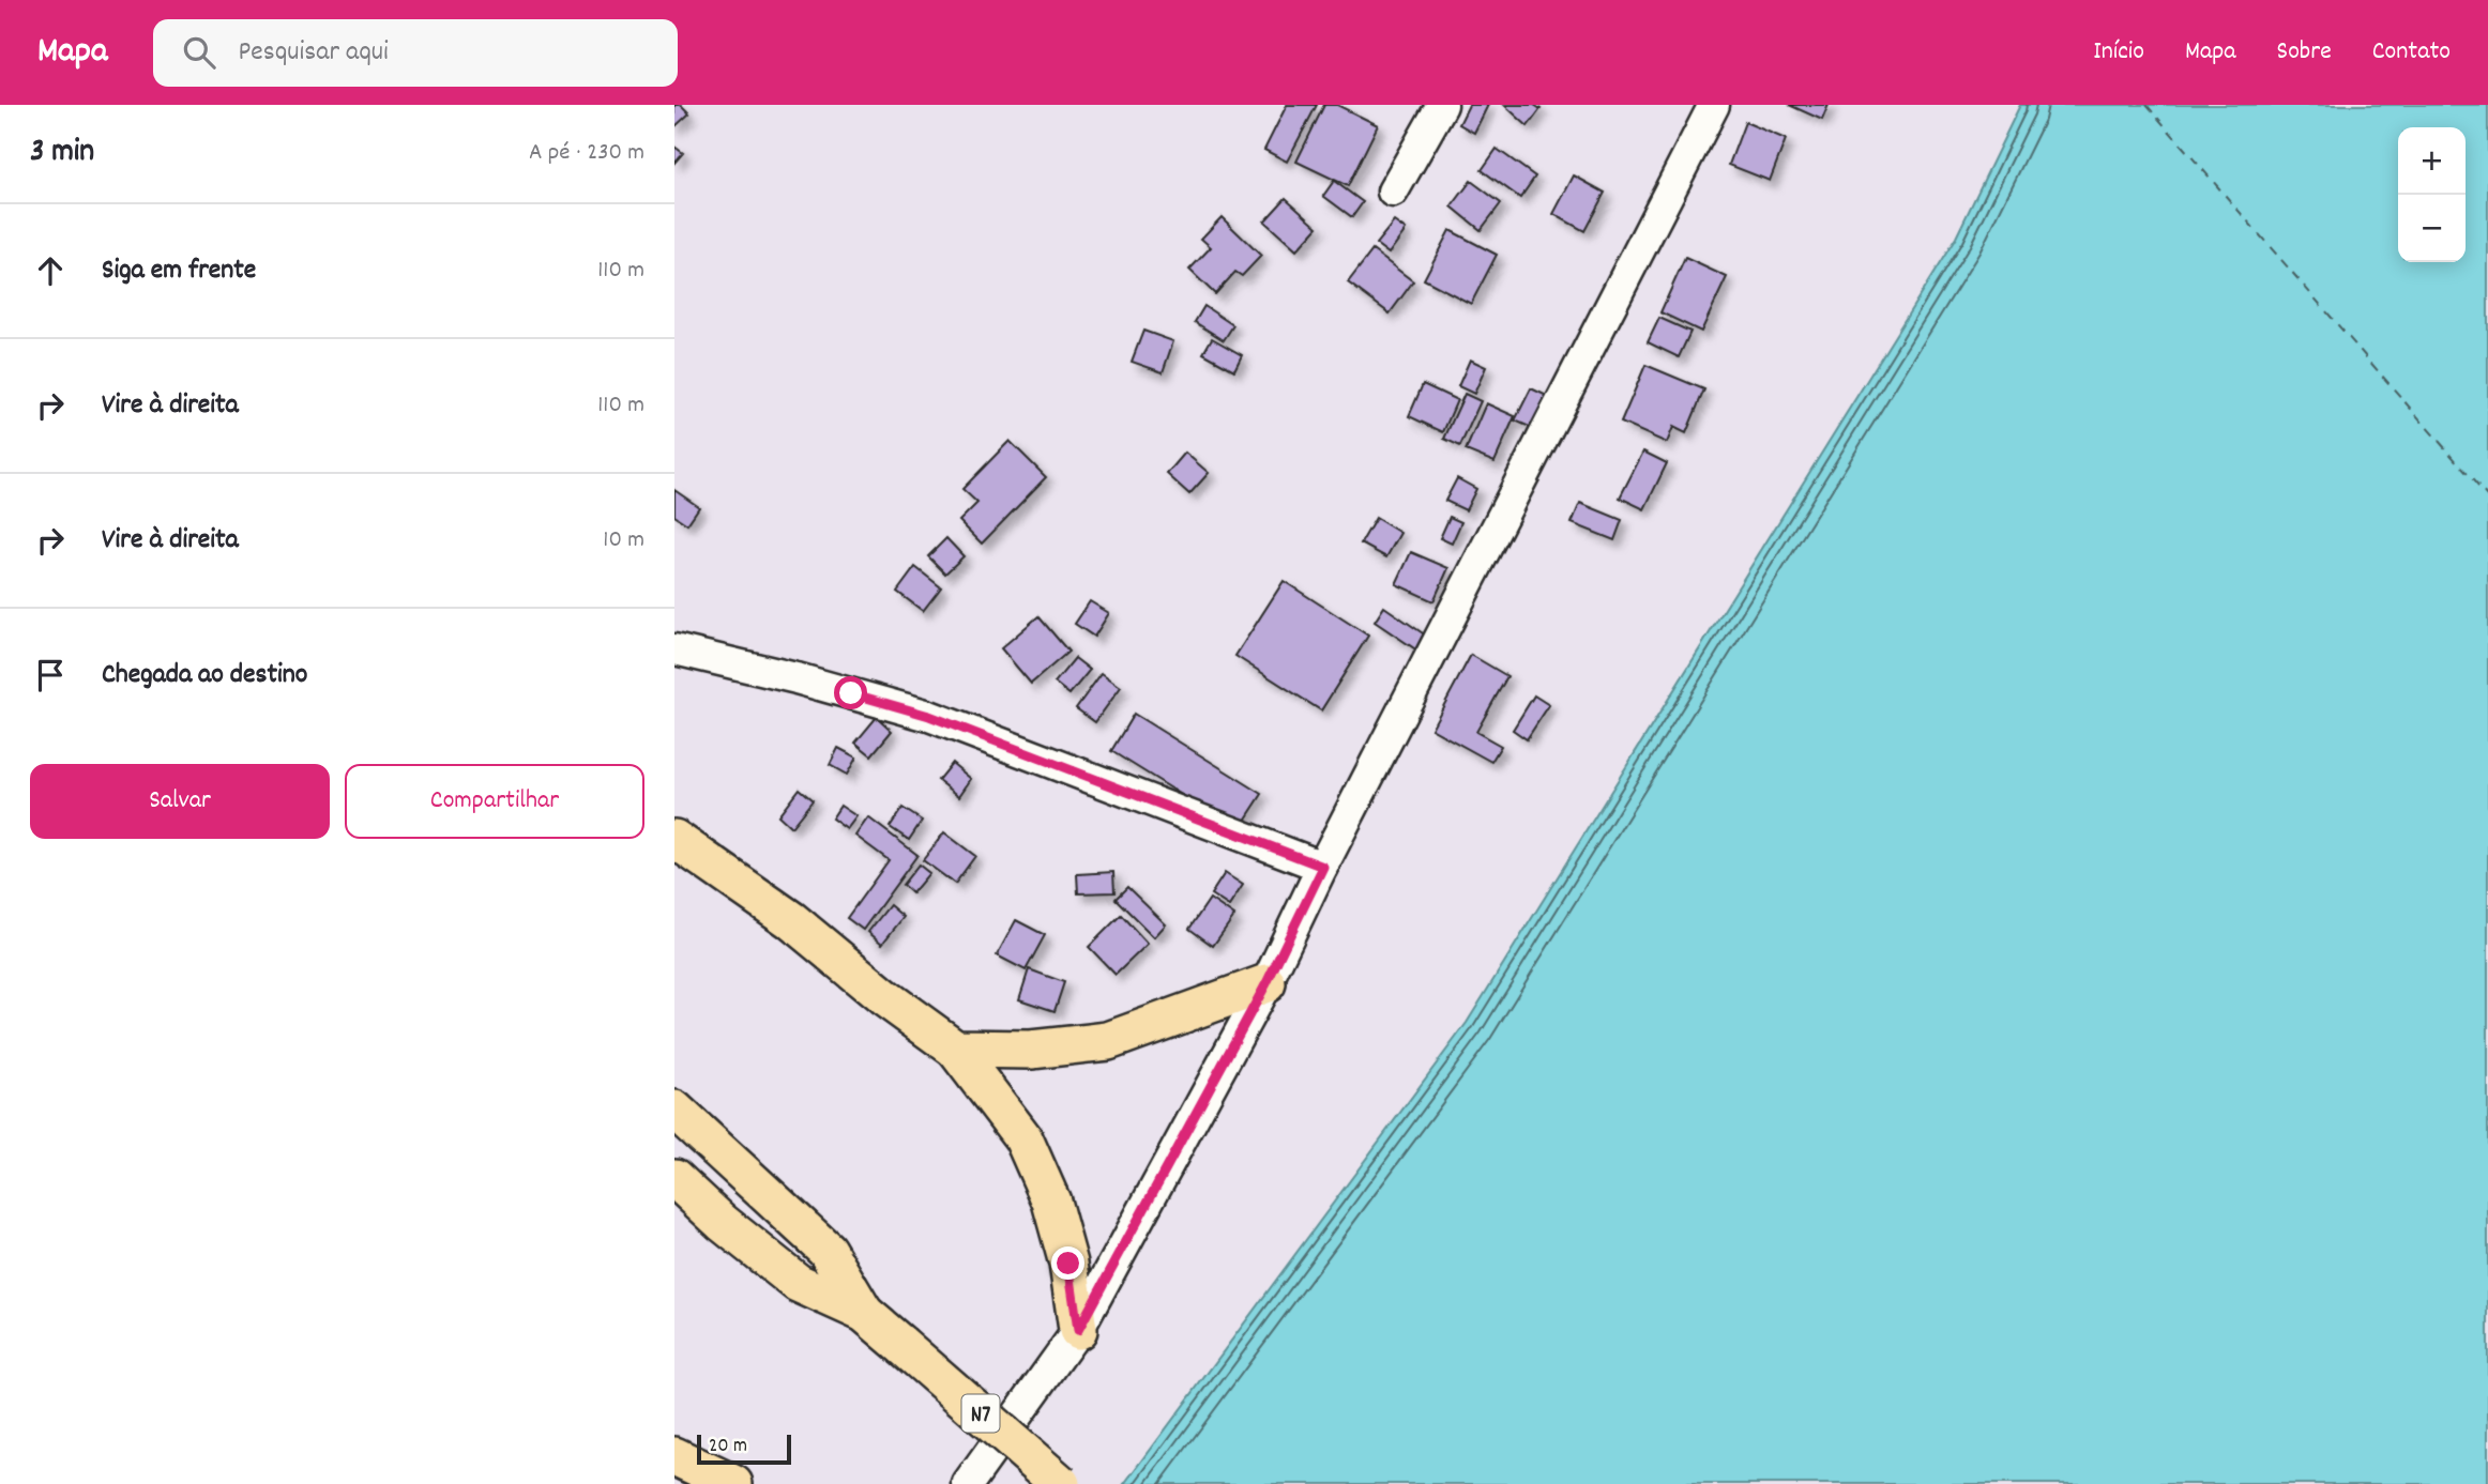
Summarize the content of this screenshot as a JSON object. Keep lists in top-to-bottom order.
{
  "streets": {
    "main road": ["N7"]
  },
  "scale_bar": "20 m",
  "page": {
    "header": "Mapa",
    "search": "Pesquisar aqui",
    "nav": [
      "Início",
      "Mapa",
      "Sobre",
      "Contato"
    ],
    "heading": ["3 min", "A pé · 230 m"],
    "map_buttons": ["+", "−"],
    "list": [
      ["Siga em frente", "110 m"],
      ["Vire à direita", "110 m"],
      ["Vire à direita", "10 m"],
      "Chegada ao destino"
    ],
    "buttons": ["Salvar", "Compartilhar"],
    "scale": "20 m"
  }
}
